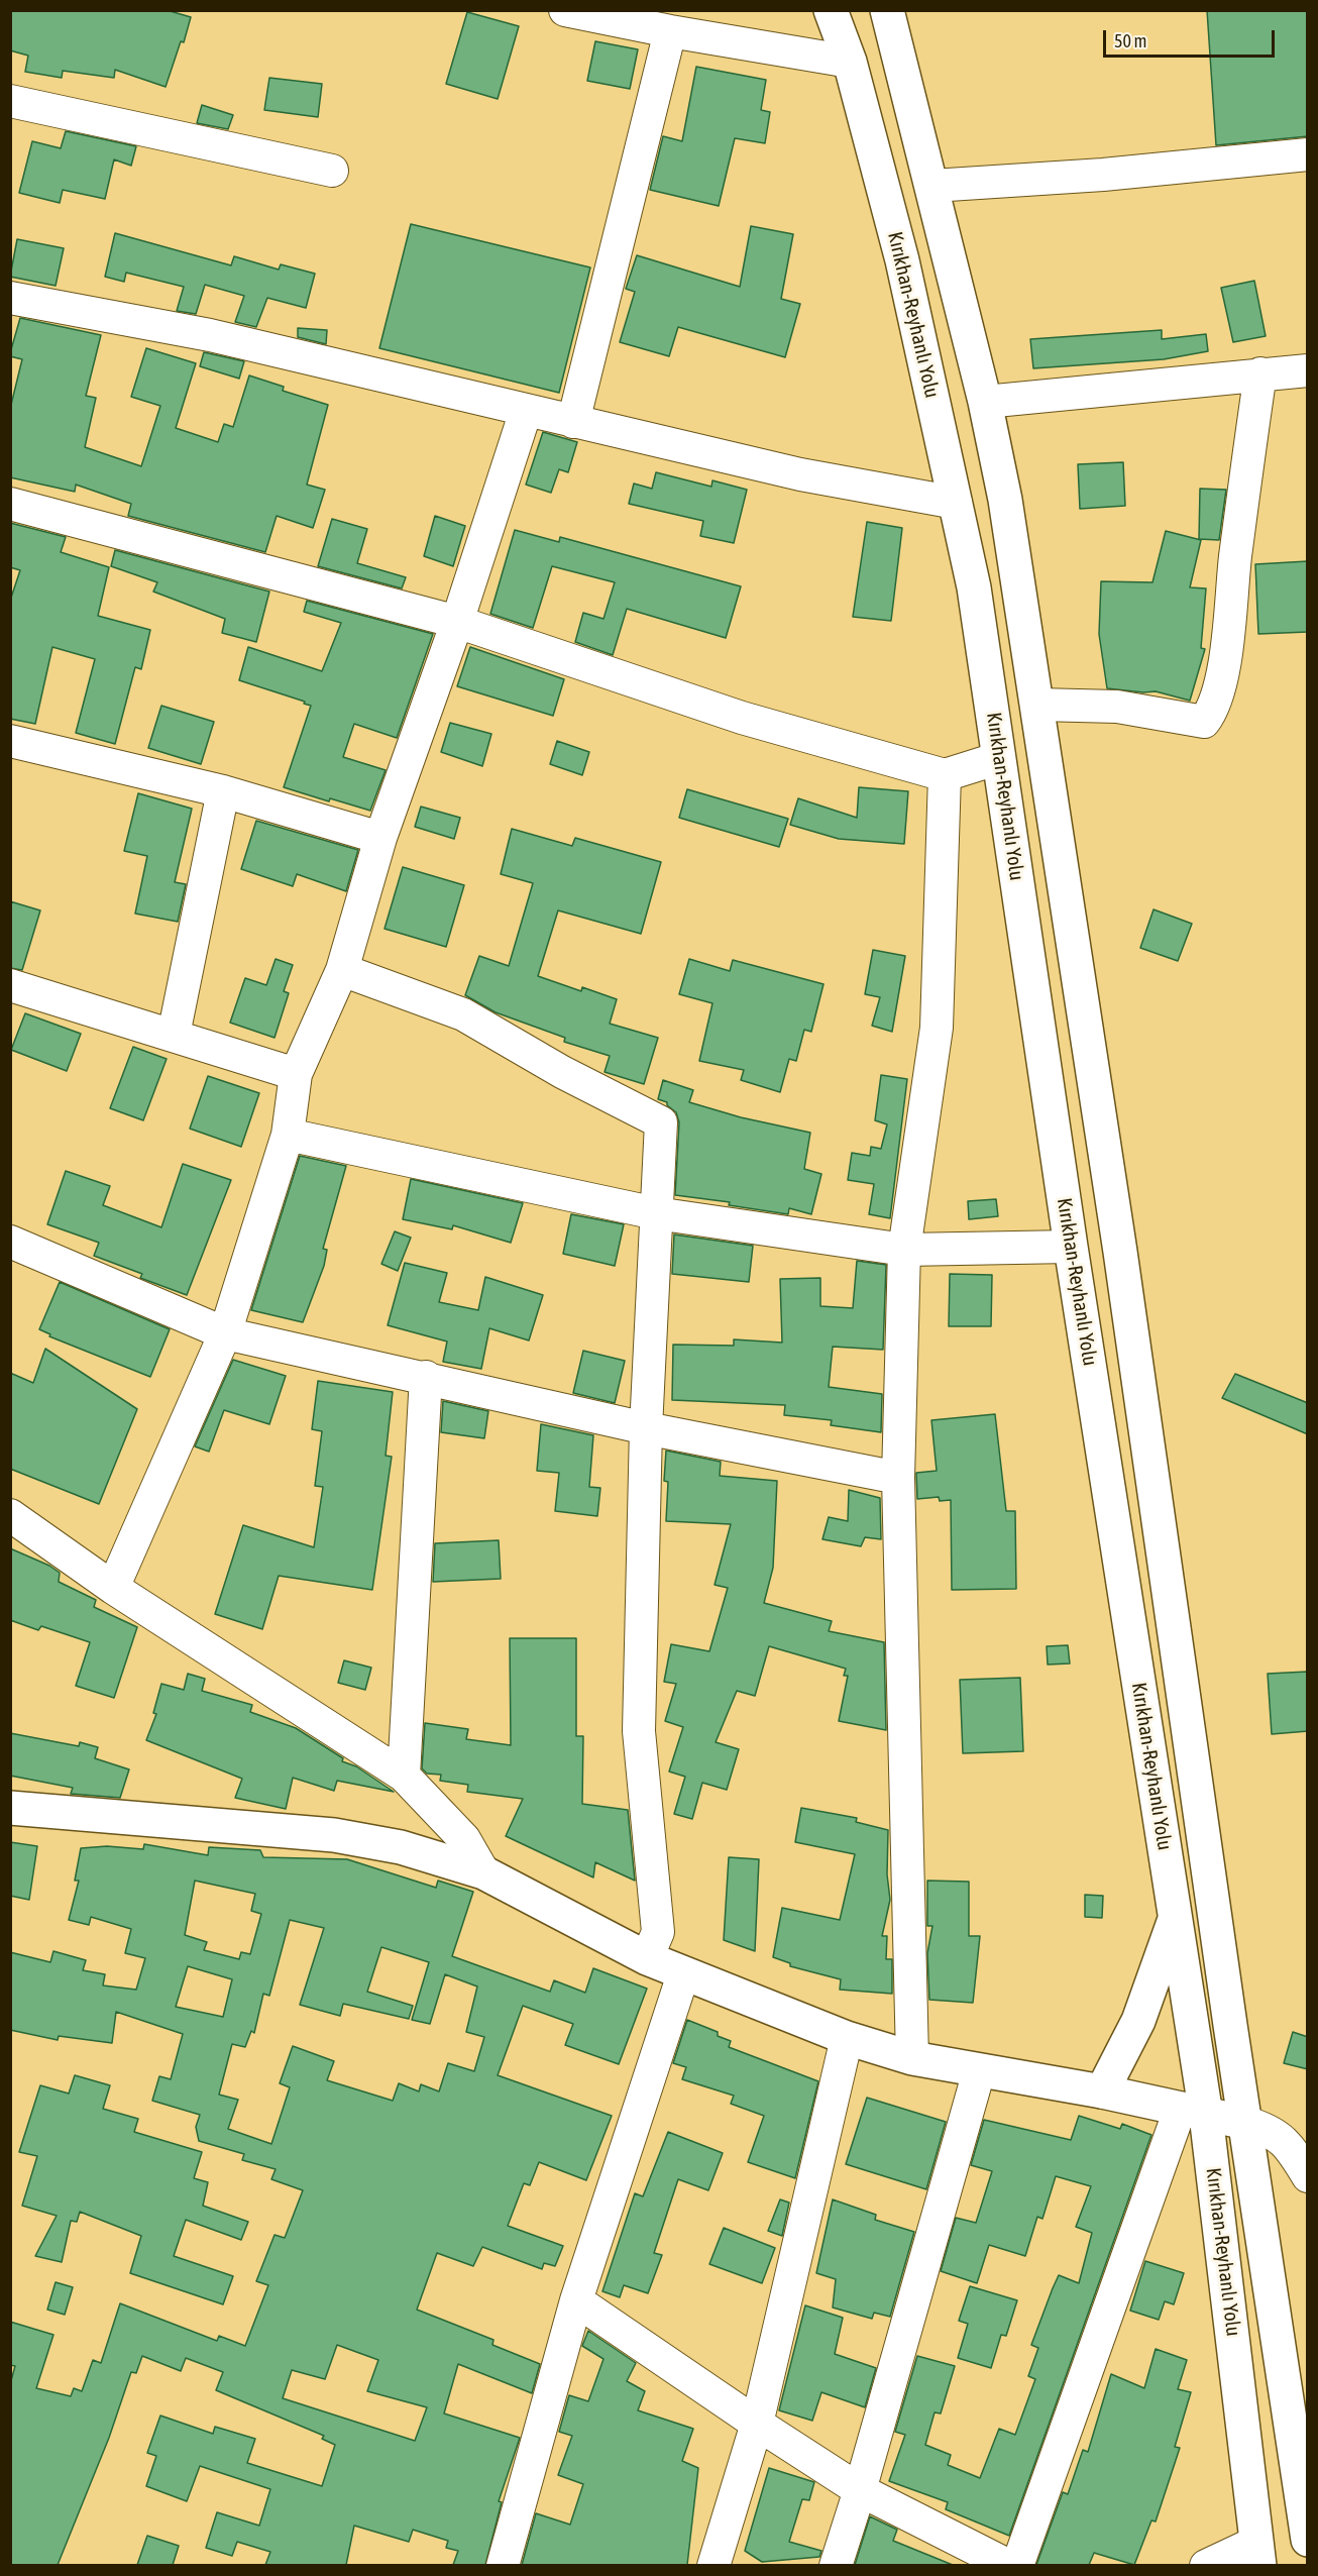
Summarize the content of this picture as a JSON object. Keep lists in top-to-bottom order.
{
  "streets": {
    "main road": ["Kırıkhan-Reyhanlı Yolu"]
  },
  "scale_bar": "50 m"
}
